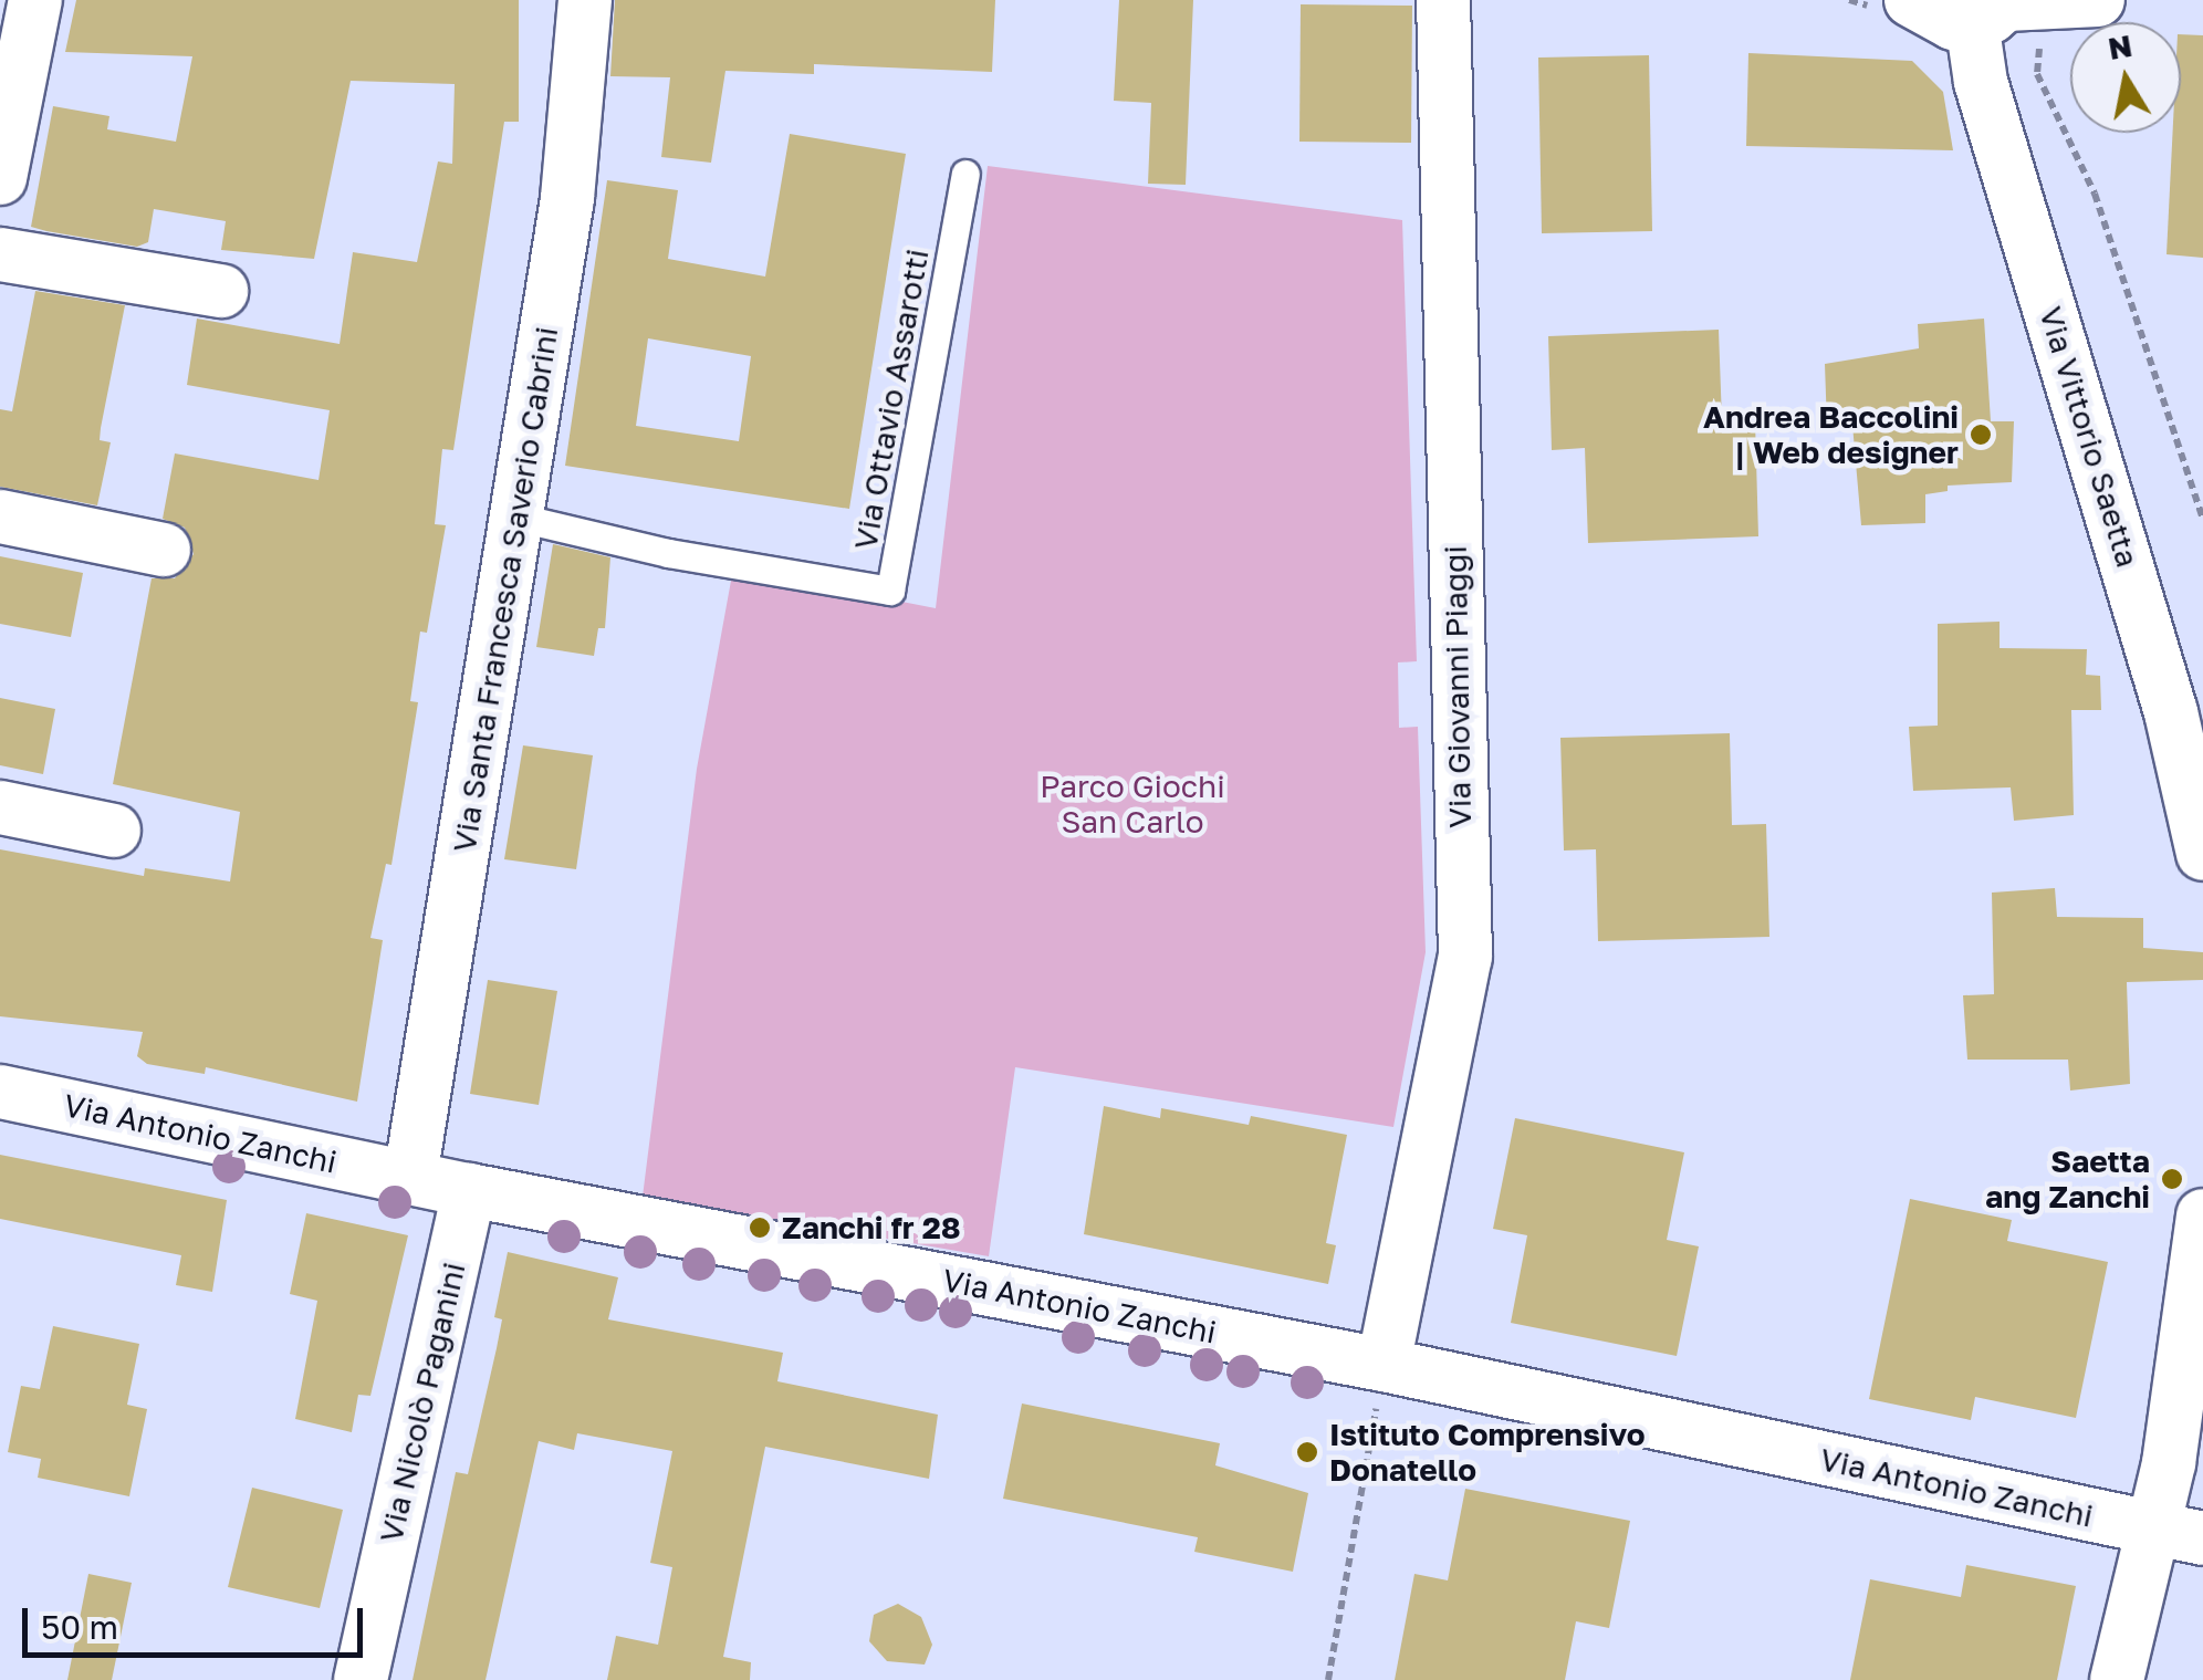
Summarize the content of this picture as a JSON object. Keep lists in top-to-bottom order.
{
  "streets": {
    "street": [
      "Via Vittorio Saetta",
      "Via Santa Francesca Saverio Cabrini",
      "Via Giovanni Piaggi",
      "Via Antonio Zanchi",
      "Via Nicolò Paganini"
    ],
    "lane": ["Via Ottavio Assarotti"]
  },
  "crossings": [
    ["Via Ottavio Assarotti", "Via Santa Francesca Saverio Cabrini"],
    ["Via Santa Francesca Saverio Cabrini", "Via Antonio Zanchi"],
    ["Via Giovanni Piaggi", "Via Antonio Zanchi"],
    ["Via Antonio Zanchi", "Via Nicolò Paganini"]
  ],
  "parks": ["Parco Giochi San Carlo"],
  "places": [
    "Andrea Baccolini | Web designer",
    "Saetta ang Zanchi",
    "Zanchi fr 28",
    "Istituto Comprensivo Donatello"
  ],
  "scale_bar": "50 m",
  "north": "top"
}
